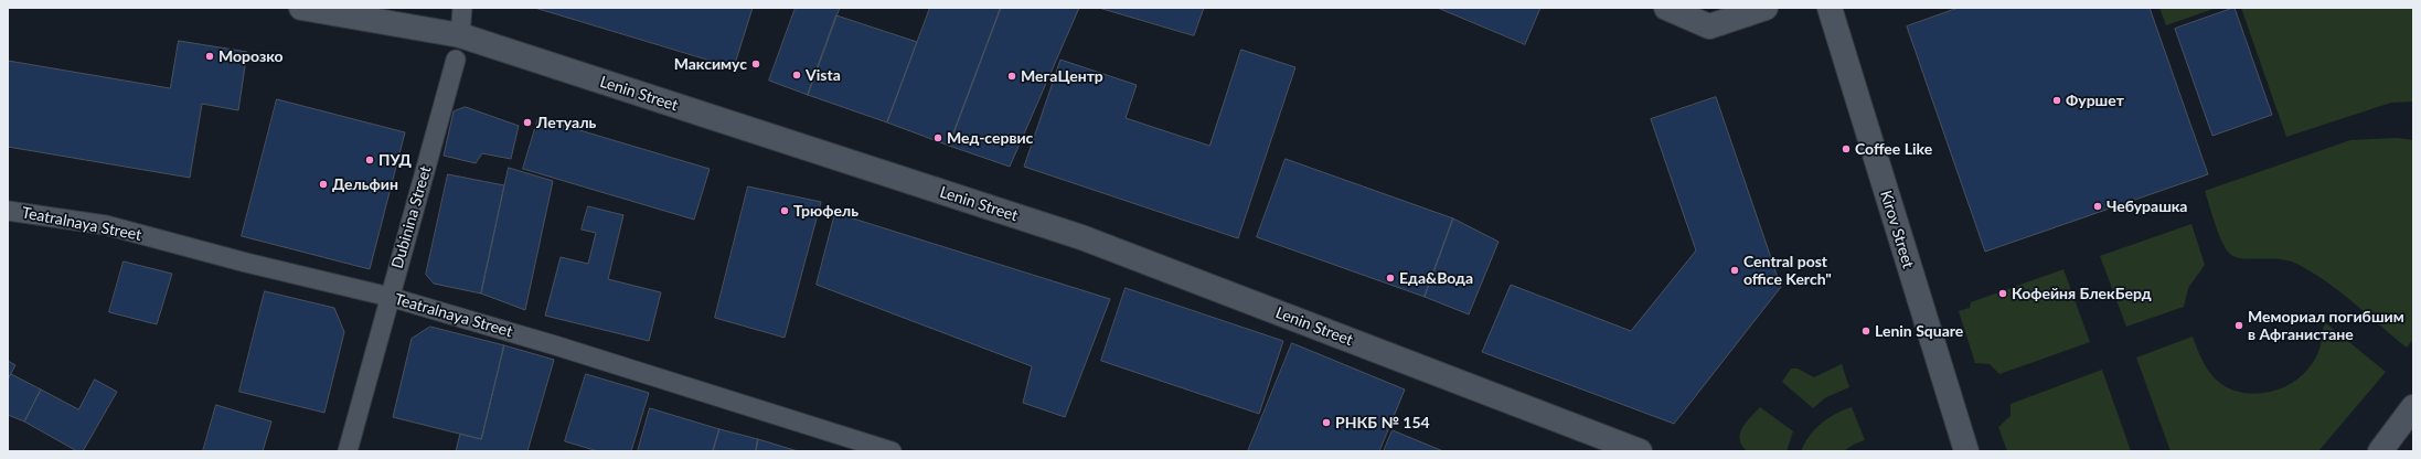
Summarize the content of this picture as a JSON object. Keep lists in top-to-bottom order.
{
  "streets": {
    "street": ["Lenin Street", "Kirov Street"],
    "lane": ["Dubinina Street", "Teatralnaya Street"]
  },
  "crossings": [
    ["Dubinina Street", "Teatralnaya Street"]
  ],
  "places": [
    "Морозко",
    "Максимус",
    "Vista",
    "МегаЦентр",
    "Фуршет",
    "Летуаль",
    "Мед-сервис",
    "Coffee Like",
    "ПУД",
    "Дельфин",
    "Чебурашка",
    "Трюфель",
    "Central post office Kerch\"",
    "Еда&Вода",
    "Кофейня БлекБерд",
    "Мемориал погибшим в Афганистане",
    "Lenin Square",
    "РНКБ № 154"
  ]
}
